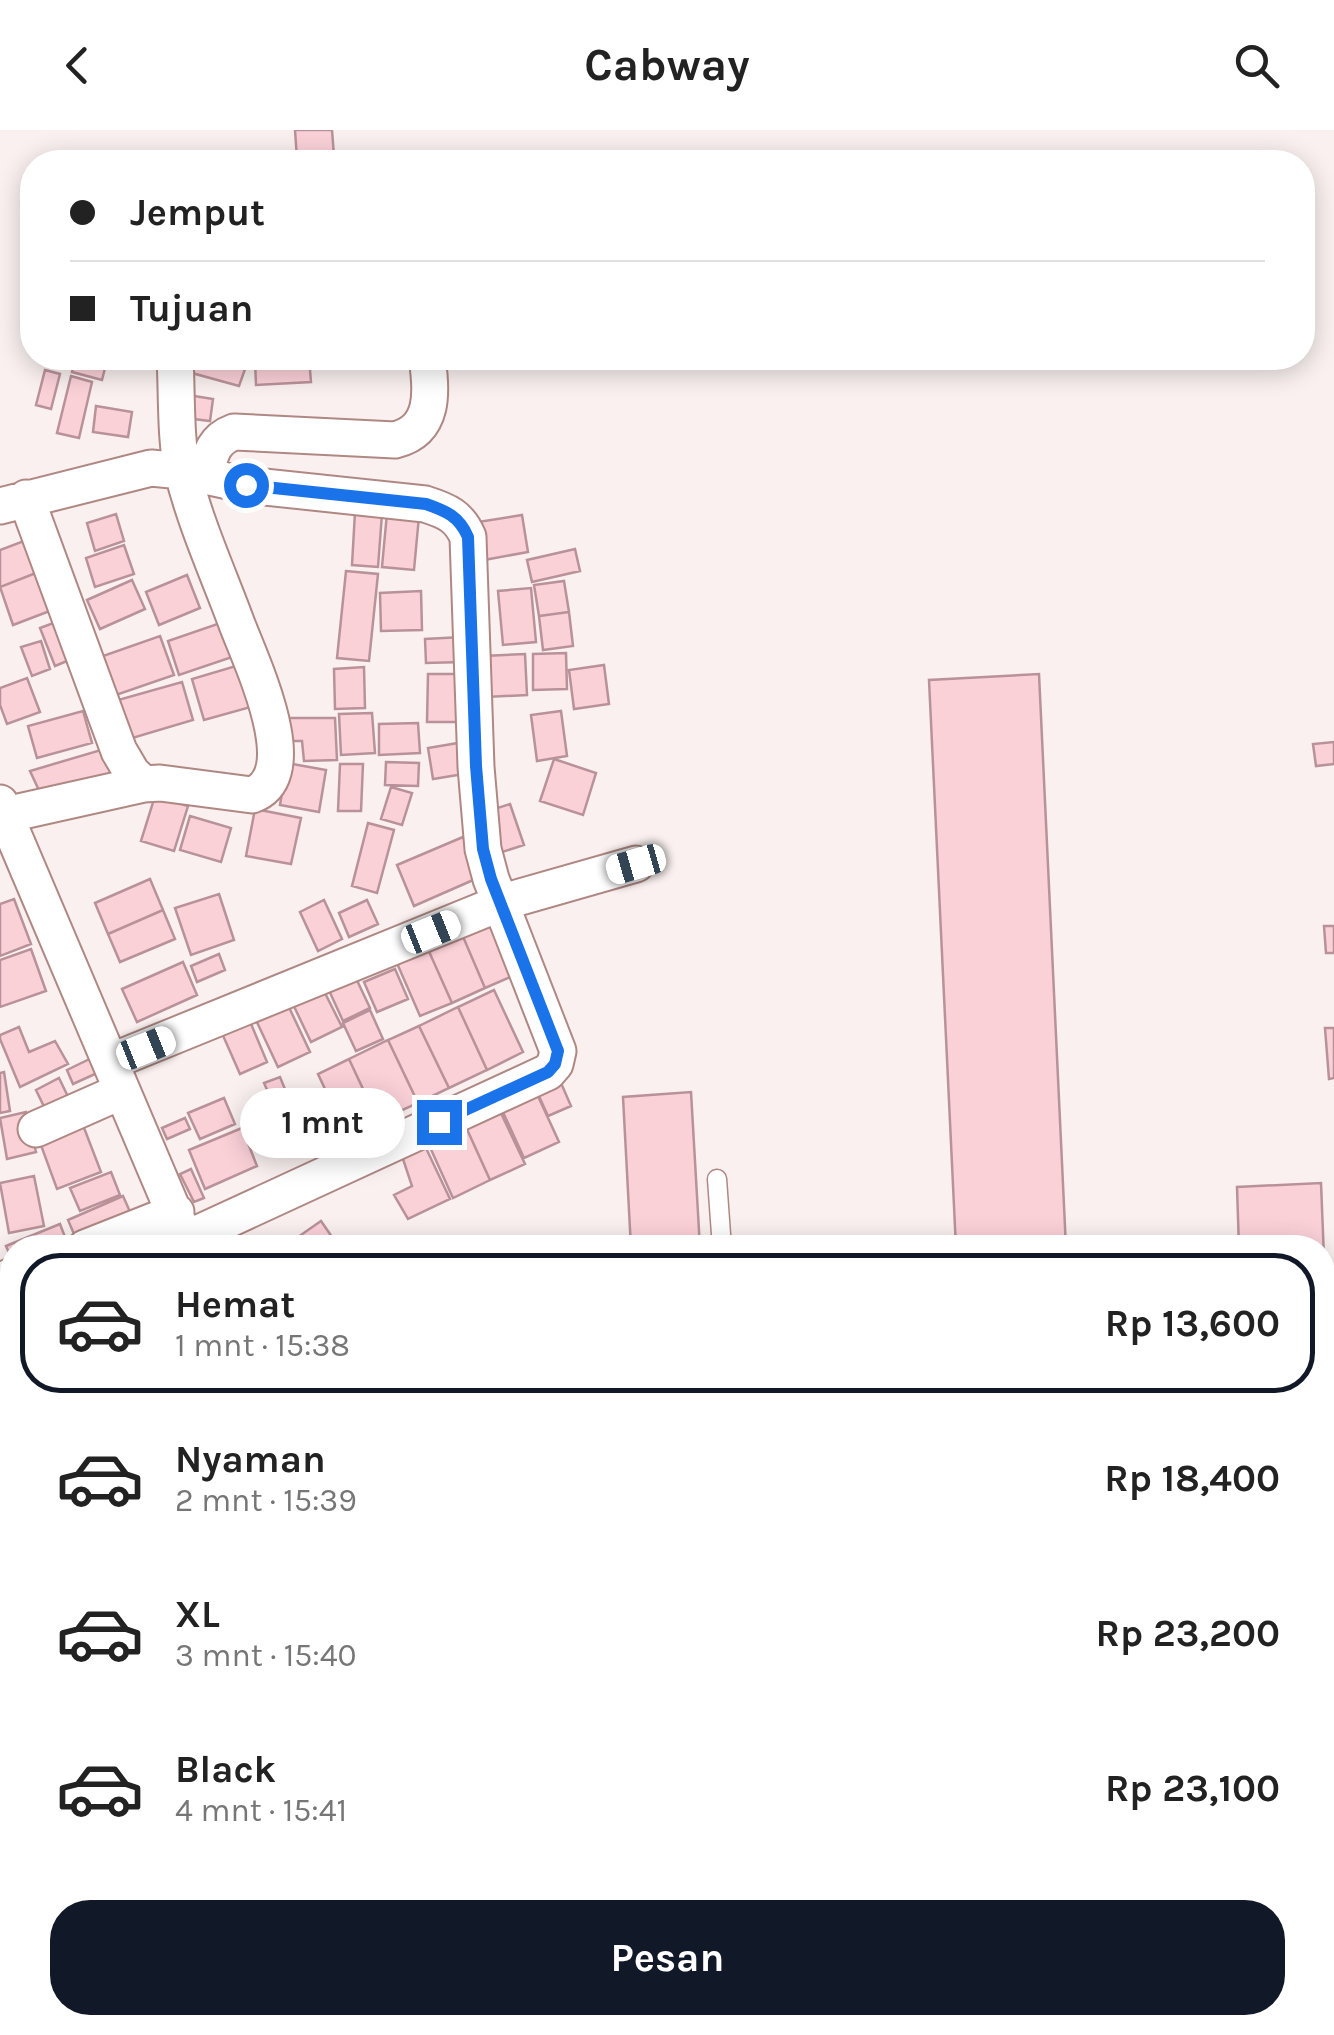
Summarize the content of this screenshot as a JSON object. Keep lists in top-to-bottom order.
{
  "page": {
    "header": "Cabway",
    "banner": ["Jemput", "Tujuan"],
    "bubble": "1 mnt",
    "list": [
      {
        "name": "Hemat",
        "note": "1 mnt · 15:38",
        "value": "Rp 13,600"
      },
      {
        "name": "Nyaman",
        "note": "2 mnt · 15:39",
        "value": "Rp 18,400"
      },
      {
        "name": "XL",
        "note": "3 mnt · 15:40",
        "value": "Rp 23,200"
      },
      {
        "name": "Black",
        "note": "4 mnt · 15:41",
        "value": "Rp 23,100"
      }
    ],
    "buttons": "Pesan"
  }
}
